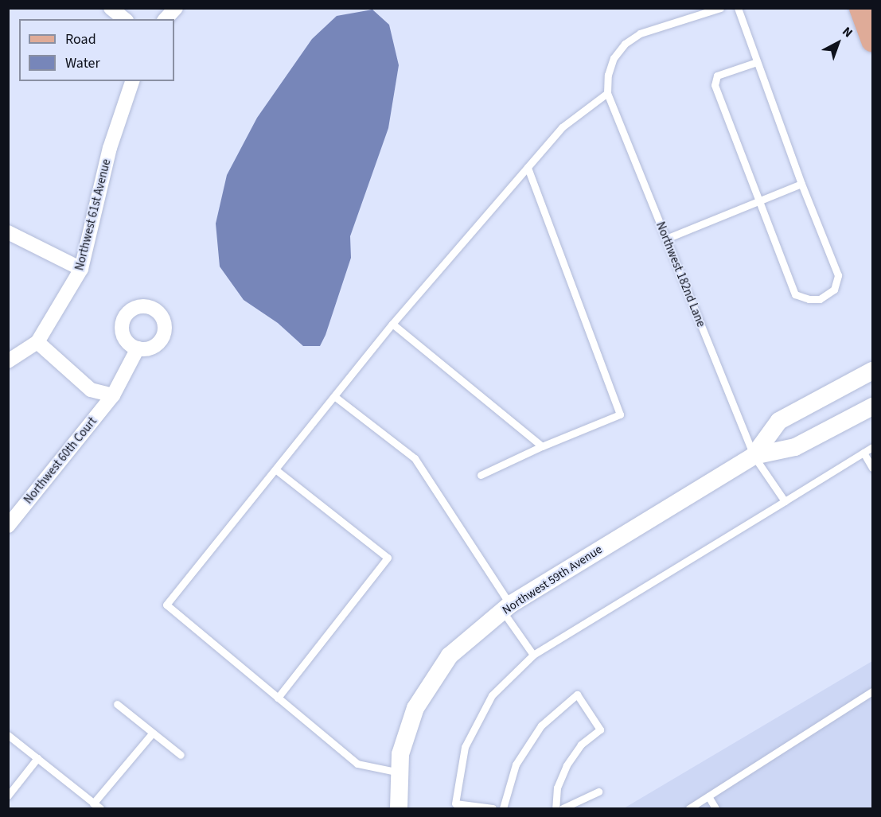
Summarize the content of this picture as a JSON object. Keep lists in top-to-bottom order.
{
  "streets": {
    "street": ["Northwest 61st Avenue", "Northwest 60th Court", "Northwest 59th Avenue"],
    "lane": ["Northwest 182nd Lane"]
  },
  "crossings": [
    ["Northwest 182nd Lane", "Northwest 59th Avenue"]
  ],
  "legend": ["Road", "Water"],
  "north": "top right"
}
